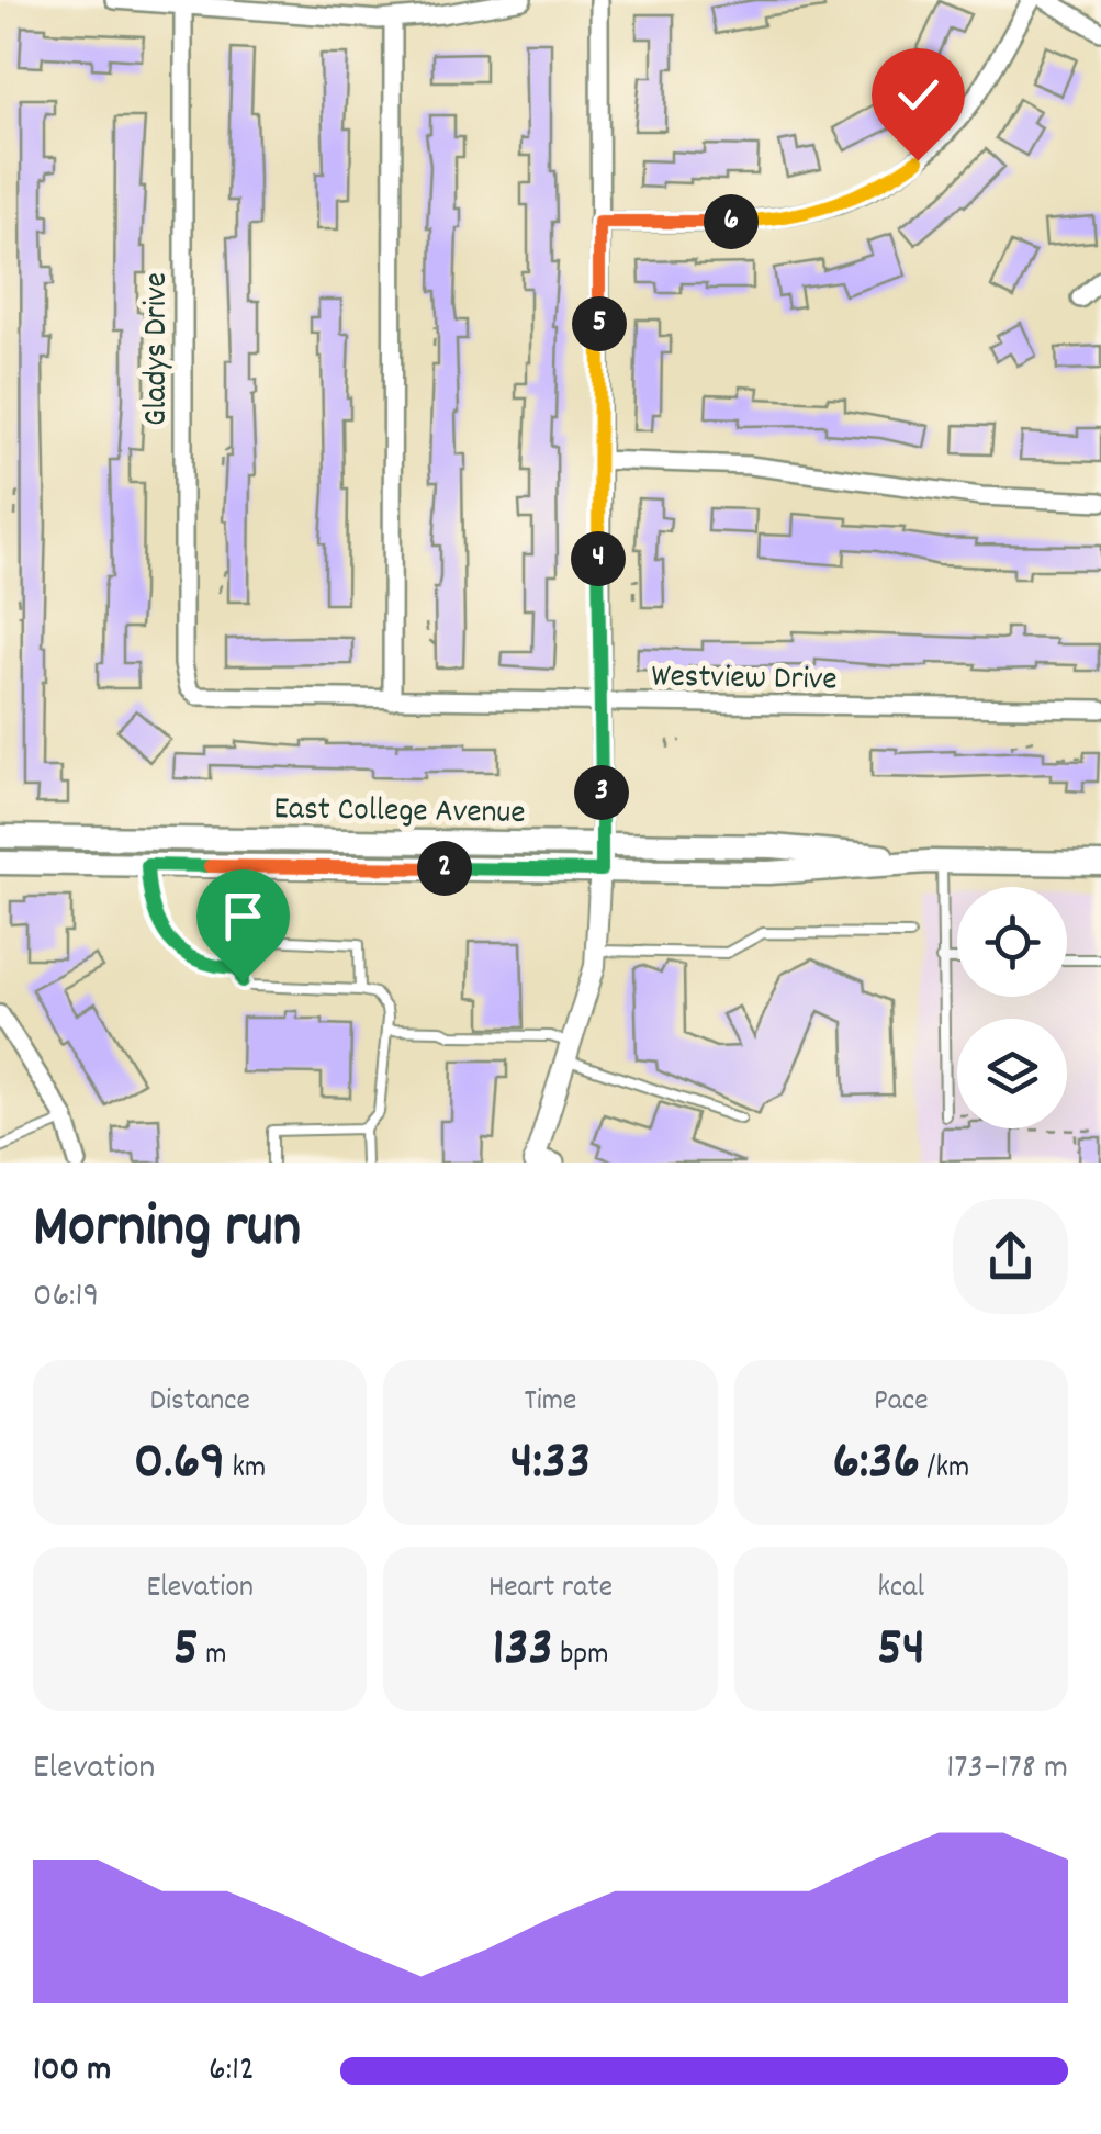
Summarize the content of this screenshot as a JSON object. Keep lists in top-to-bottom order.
{
  "streets": {
    "main road": ["East College Avenue"],
    "street": ["Gladys Drive", "Westview Drive"]
  },
  "crossings": [
    ["Gladys Drive", "Westview Drive"]
  ],
  "page": {
    "pins": [
      "6",
      "5",
      "4",
      "3",
      "2"
    ],
    "heading": ["Morning run", "06:19"],
    "stats": [
      ["Distance", "0.69 km"],
      ["Time", "4:33"],
      ["Pace", "6:36 /km"],
      ["Elevation", "5 m"],
      ["Heart rate", "133 bpm"],
      ["kcal", "54"]
    ],
    "chart": ["Elevation", "173–178 m"],
    "list": [
      {
        "name": "100 m",
        "note": "6:12"
      }
    ]
  }
}
